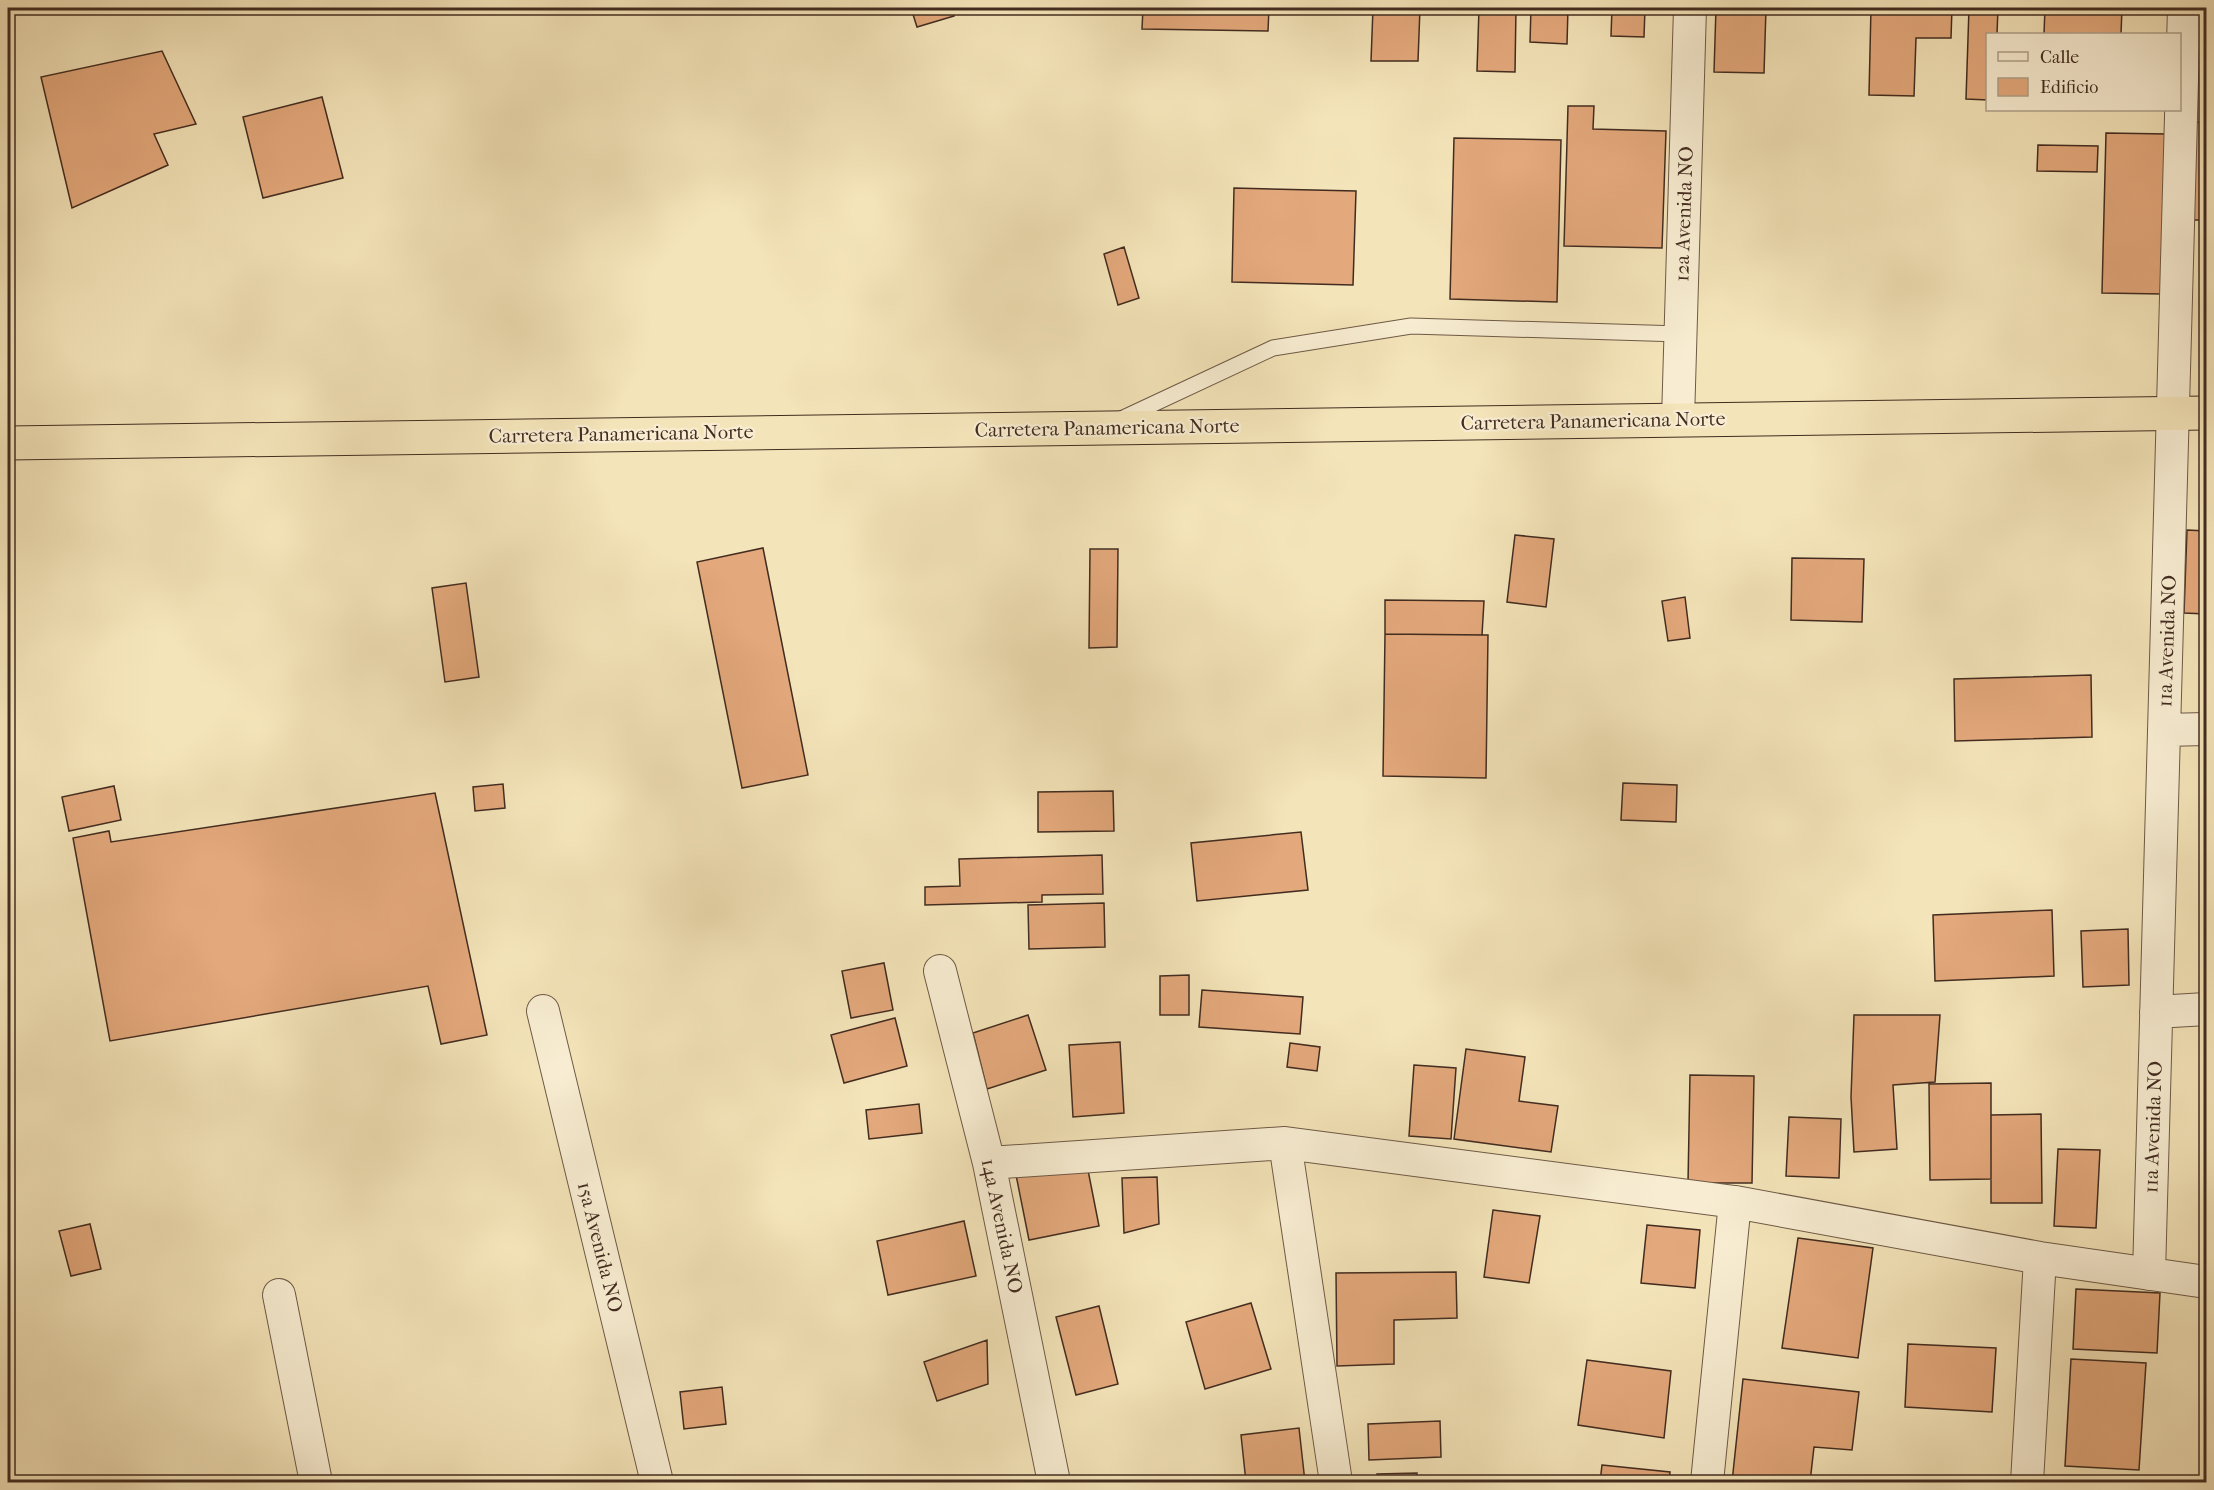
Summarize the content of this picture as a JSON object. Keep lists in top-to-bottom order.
{
  "streets": {
    "highway": ["Carretera Panamericana Norte"],
    "street": [
      "12a Avenida NO",
      "11a Avenida NO",
      "14a Avenida NO",
      "15a Avenida NO"
    ]
  },
  "crossings": [
    ["12a Avenida NO", "Carretera Panamericana Norte"],
    ["Carretera Panamericana Norte", "11a Avenida NO"]
  ],
  "legend": ["Calle", "Edificio"]
}
